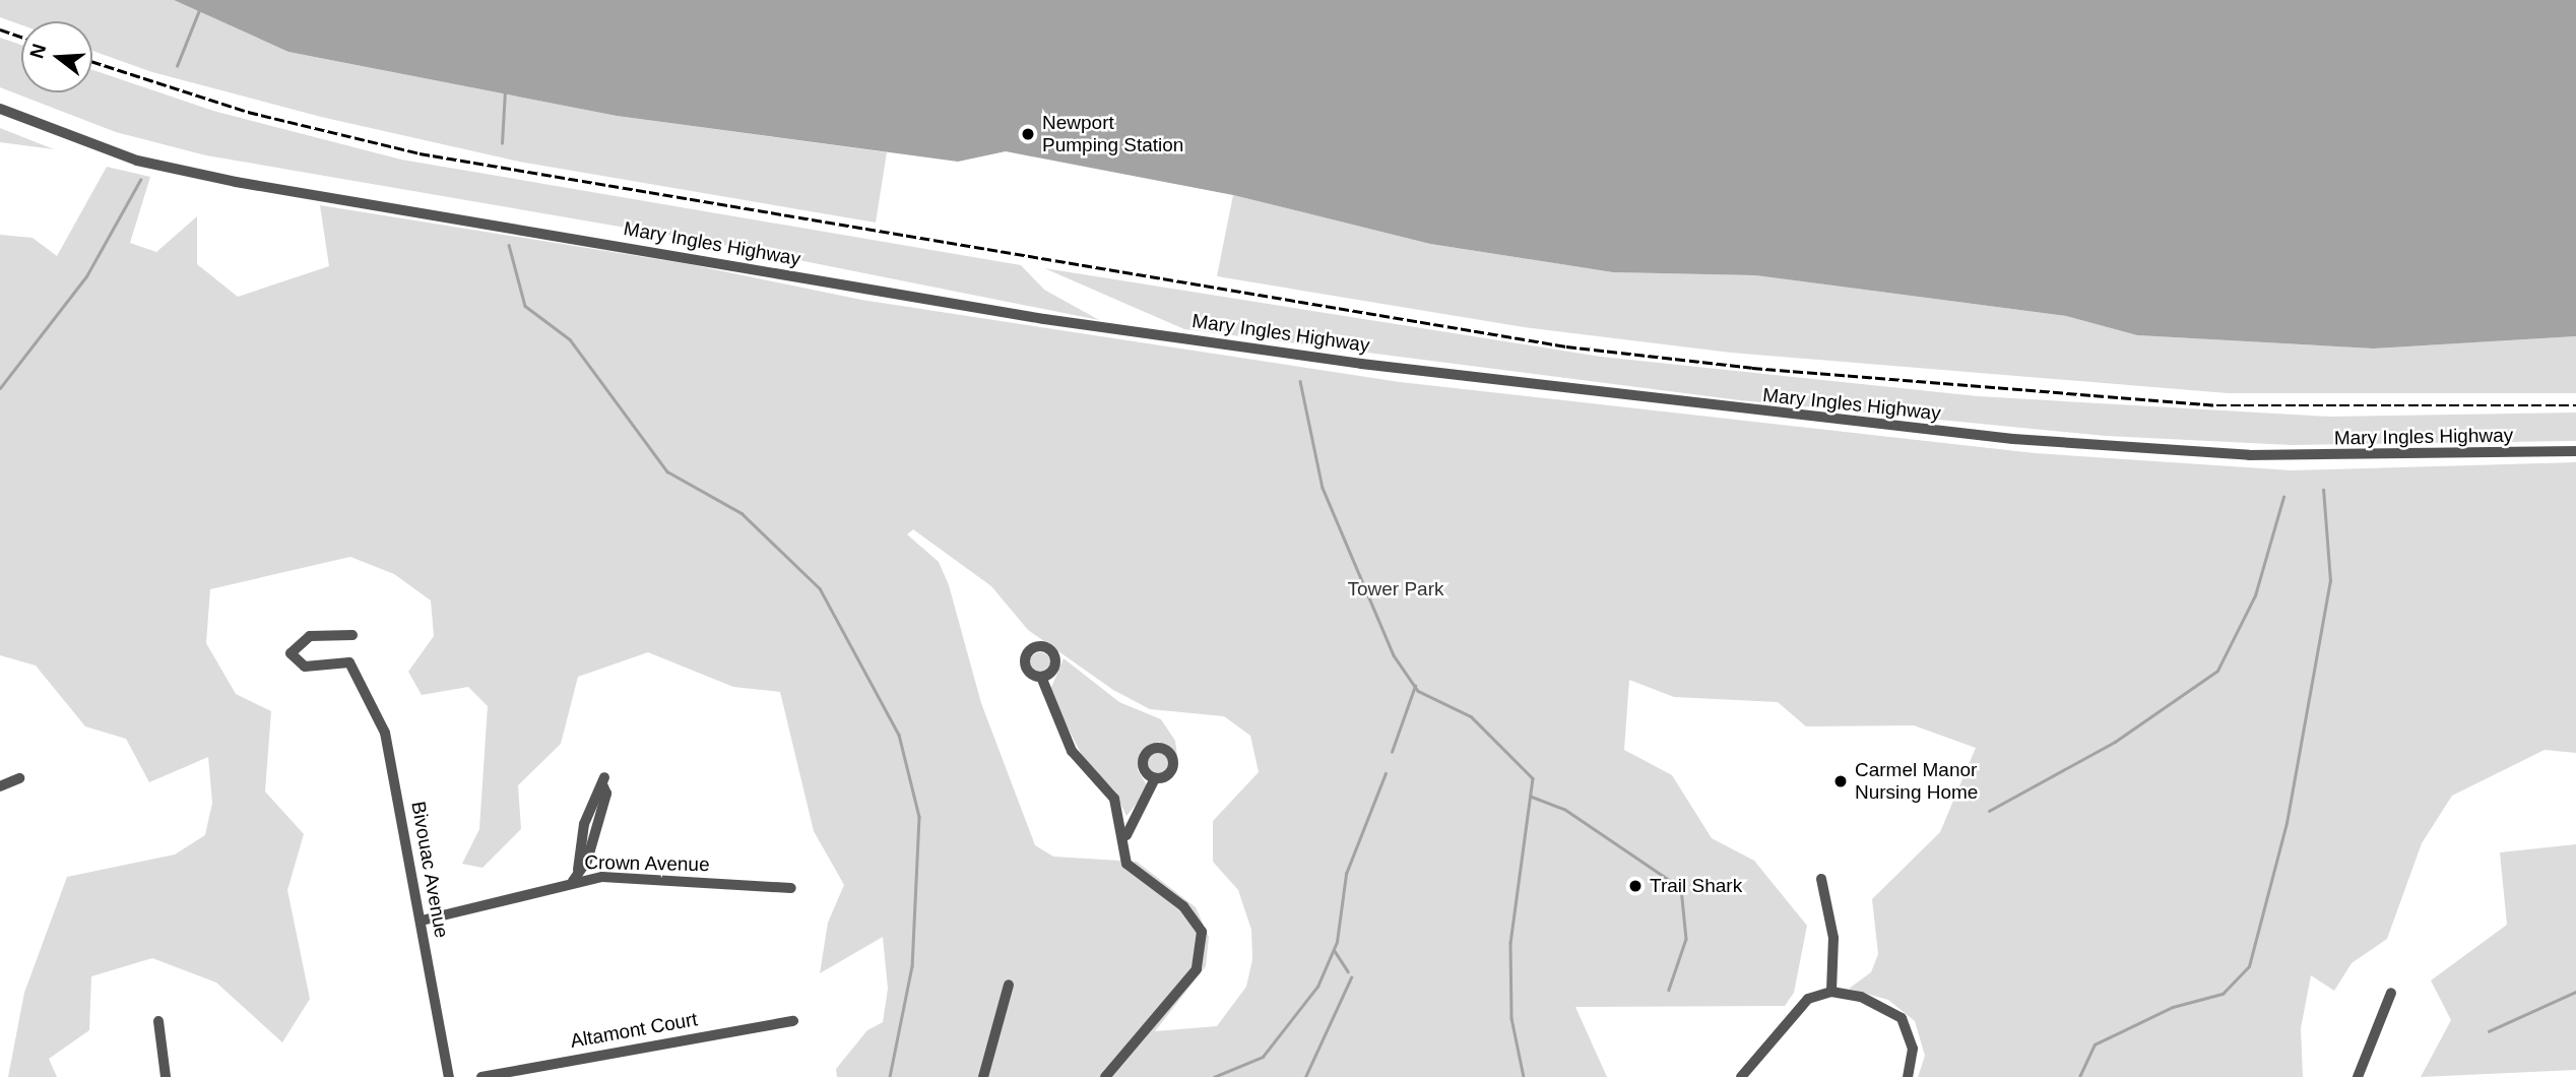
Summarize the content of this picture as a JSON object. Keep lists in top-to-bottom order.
{
  "streets": {
    "street": [
      "Mary Ingles Highway",
      "Crown Avenue",
      "Bivouac Avenue",
      "Altamont Court"
    ]
  },
  "crossings": [
    ["Crown Avenue", "Bivouac Avenue"]
  ],
  "parks": ["Tower Park"],
  "places": ["Newport Pumping Station", "Carmel Manor Nursing Home", "Trail Shark"],
  "north": "left"
}
